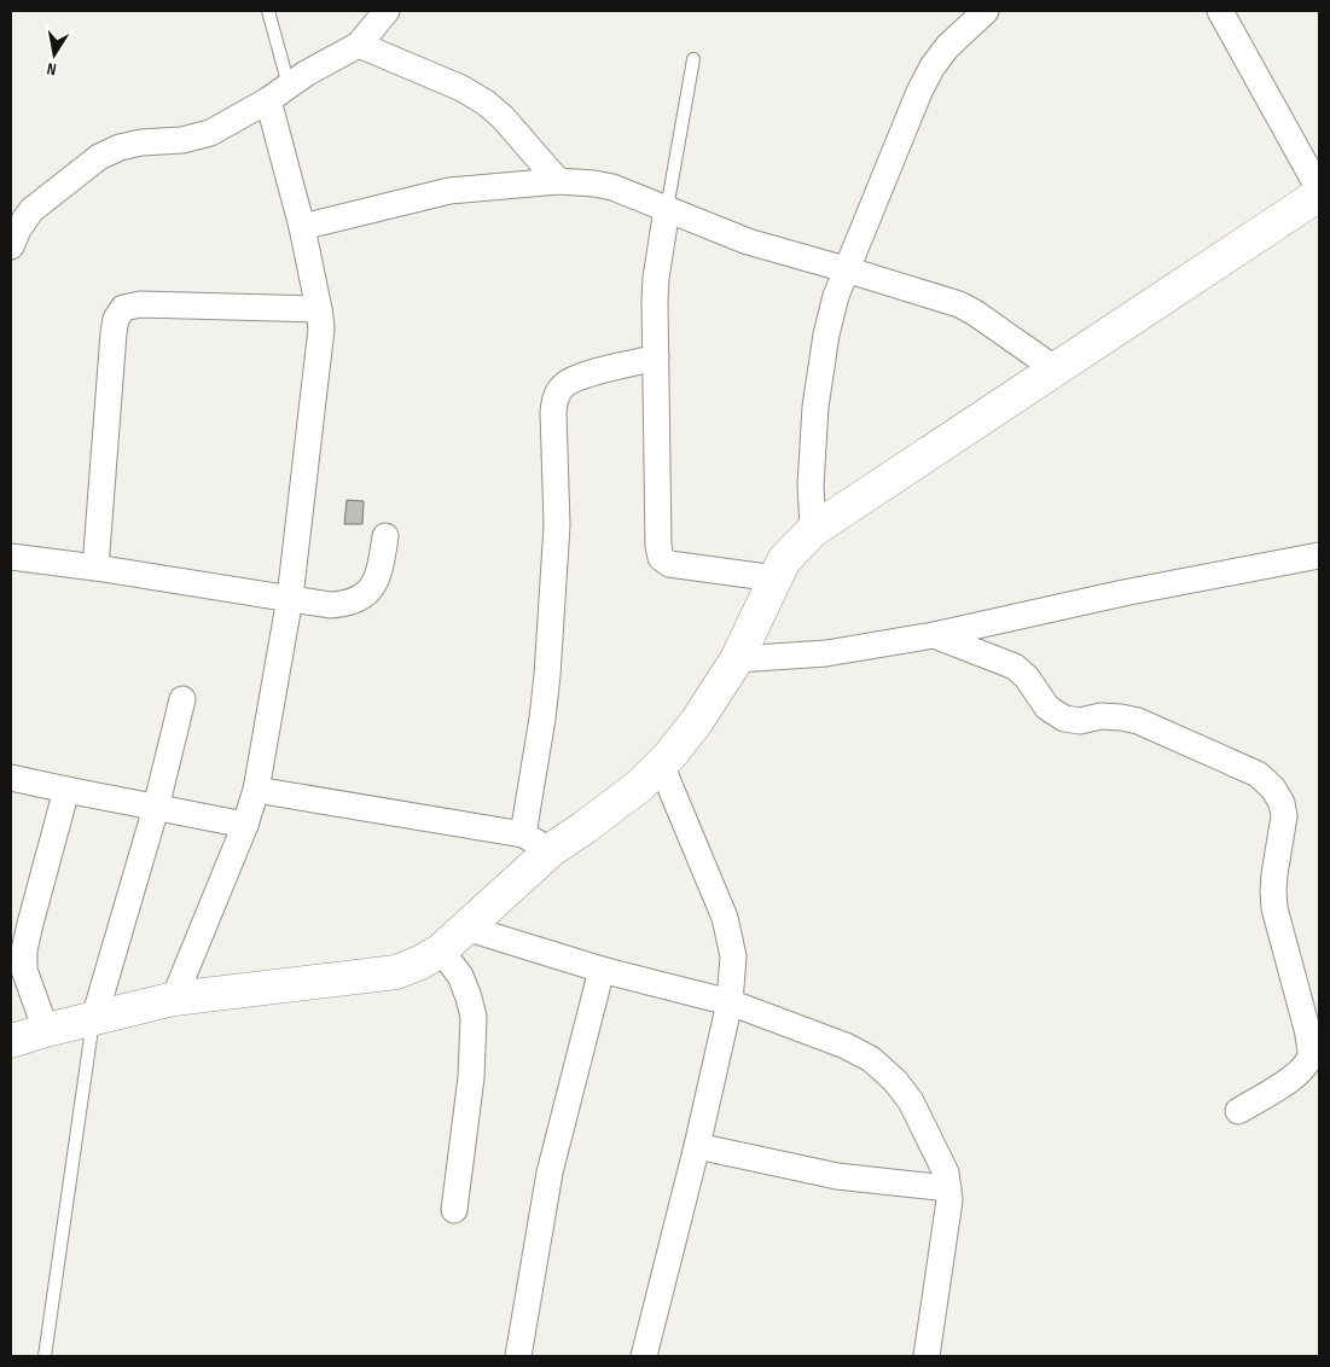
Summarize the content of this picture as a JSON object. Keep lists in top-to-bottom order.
{
  "north": "bottom"
}
